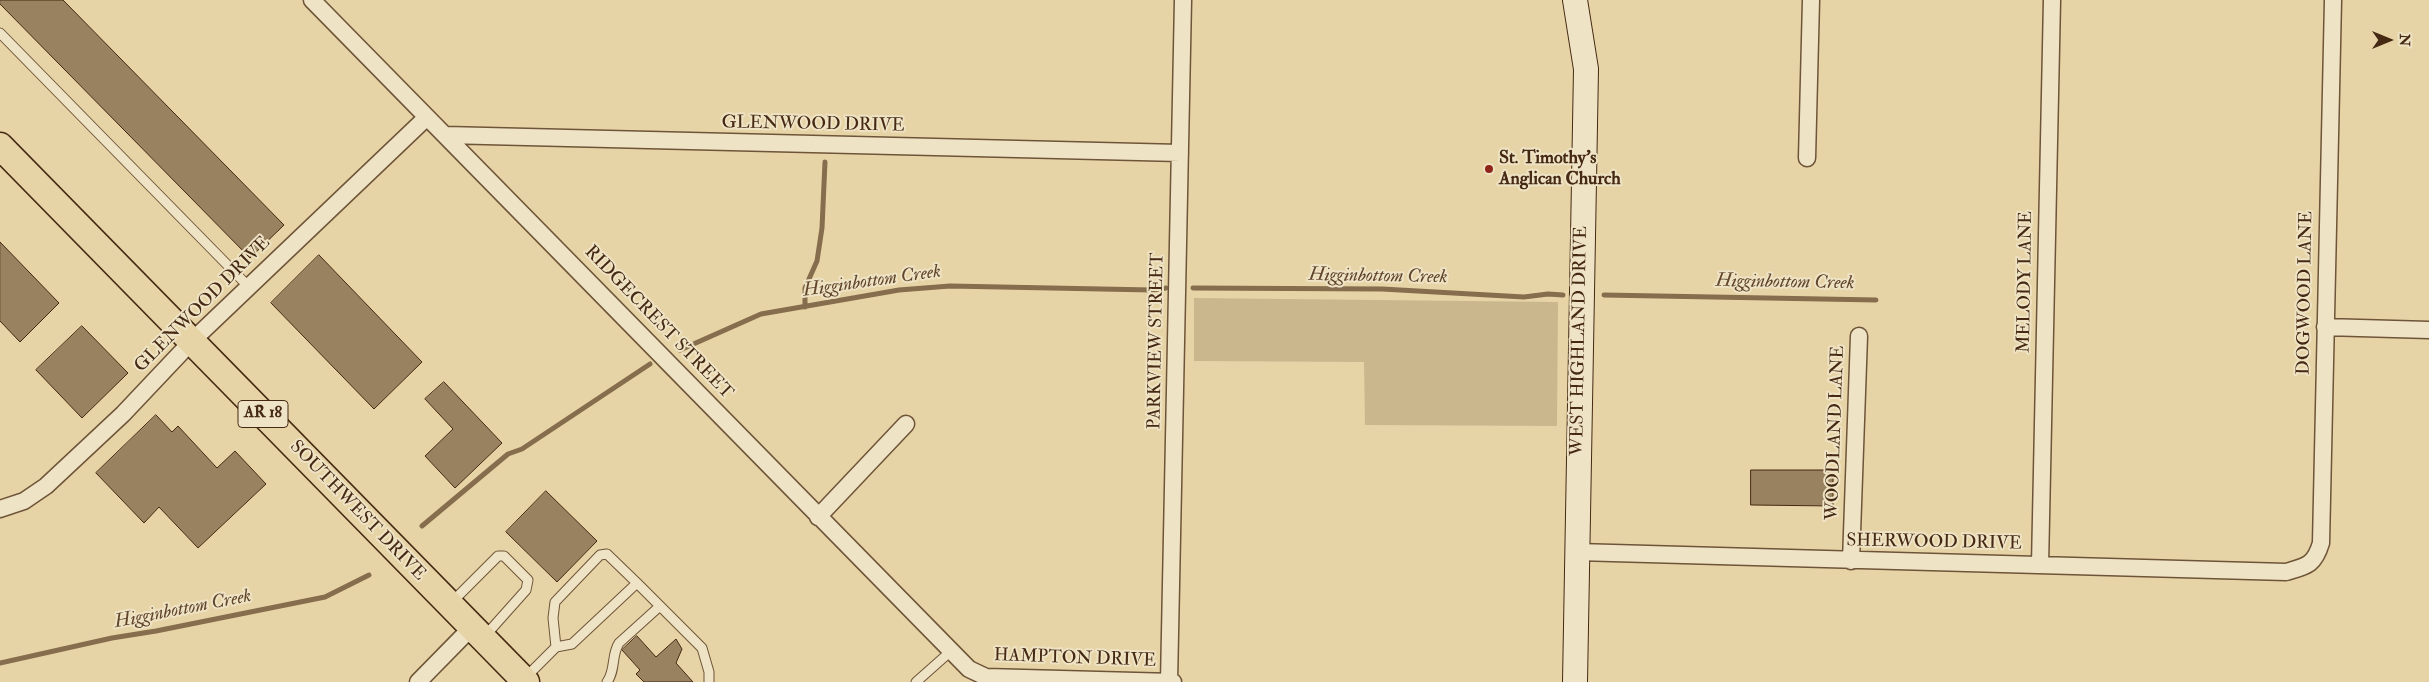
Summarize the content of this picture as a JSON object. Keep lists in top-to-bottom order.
{
  "streets": {
    "main road": ["AR 18", "SOUTHWEST DRIVE"],
    "street": [
      "GLENWOOD DRIVE",
      "MELODY LANE",
      "DOGWOOD LANE",
      "RIDGECREST STREET",
      "PARKVIEW STREET",
      "WEST HIGHLAND DRIVE",
      "WOODLAND LANE",
      "SHERWOOD DRIVE",
      "HAMPTON DRIVE"
    ]
  },
  "crossings": [
    ["GLENWOOD DRIVE", "RIDGECREST STREET"],
    ["GLENWOOD DRIVE", "PARKVIEW STREET"],
    ["GLENWOOD DRIVE", "SOUTHWEST DRIVE"],
    ["MELODY LANE", "SHERWOOD DRIVE"],
    ["DOGWOOD LANE", "SHERWOOD DRIVE"],
    ["RIDGECREST STREET", "HAMPTON DRIVE"],
    ["PARKVIEW STREET", "HAMPTON DRIVE"],
    ["WEST HIGHLAND DRIVE", "SHERWOOD DRIVE"],
    ["WOODLAND LANE", "SHERWOOD DRIVE"]
  ],
  "water": ["Higginbottom Creek"],
  "places": ["St. Timothy's Anglican Church"],
  "north": "right"
}
